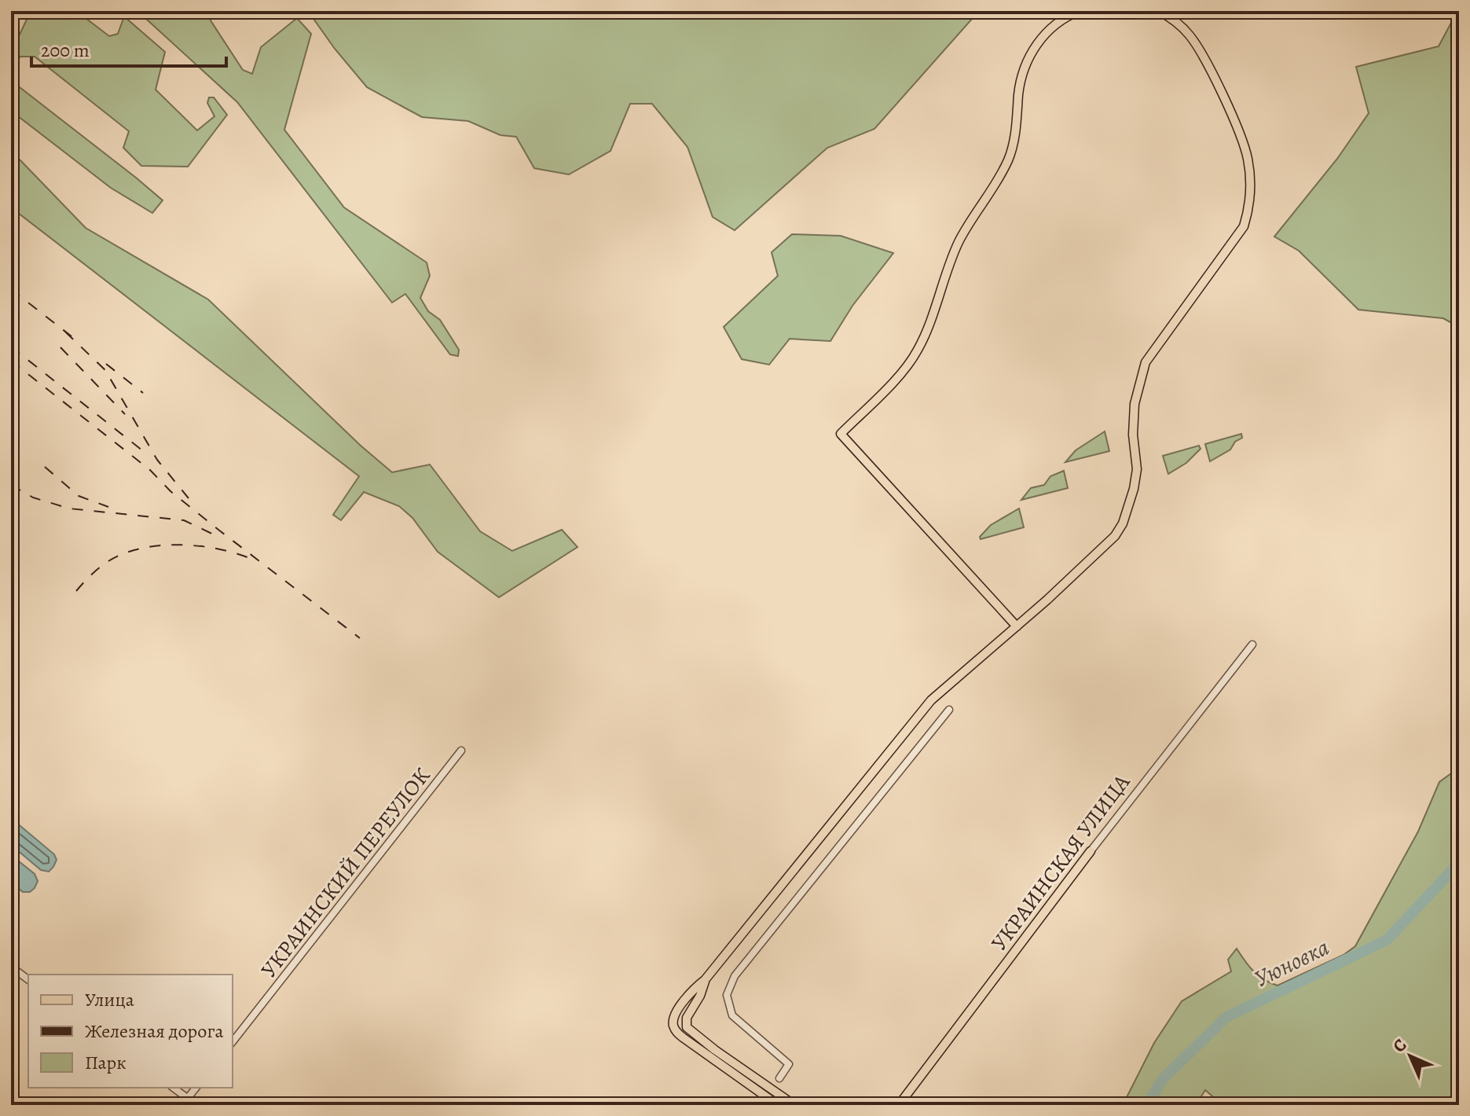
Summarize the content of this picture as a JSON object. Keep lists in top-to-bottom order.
{
  "streets": {
    "main road": ["УКРАИНСКАЯ УЛИЦА"],
    "street": ["УКРАИНСКИЙ ПЕРЕУЛОК"]
  },
  "water": ["Уюновка"],
  "legend": ["Улица", "Железная дорога", "Парк"],
  "scale_bar": "200 m",
  "north": "top left"
}
